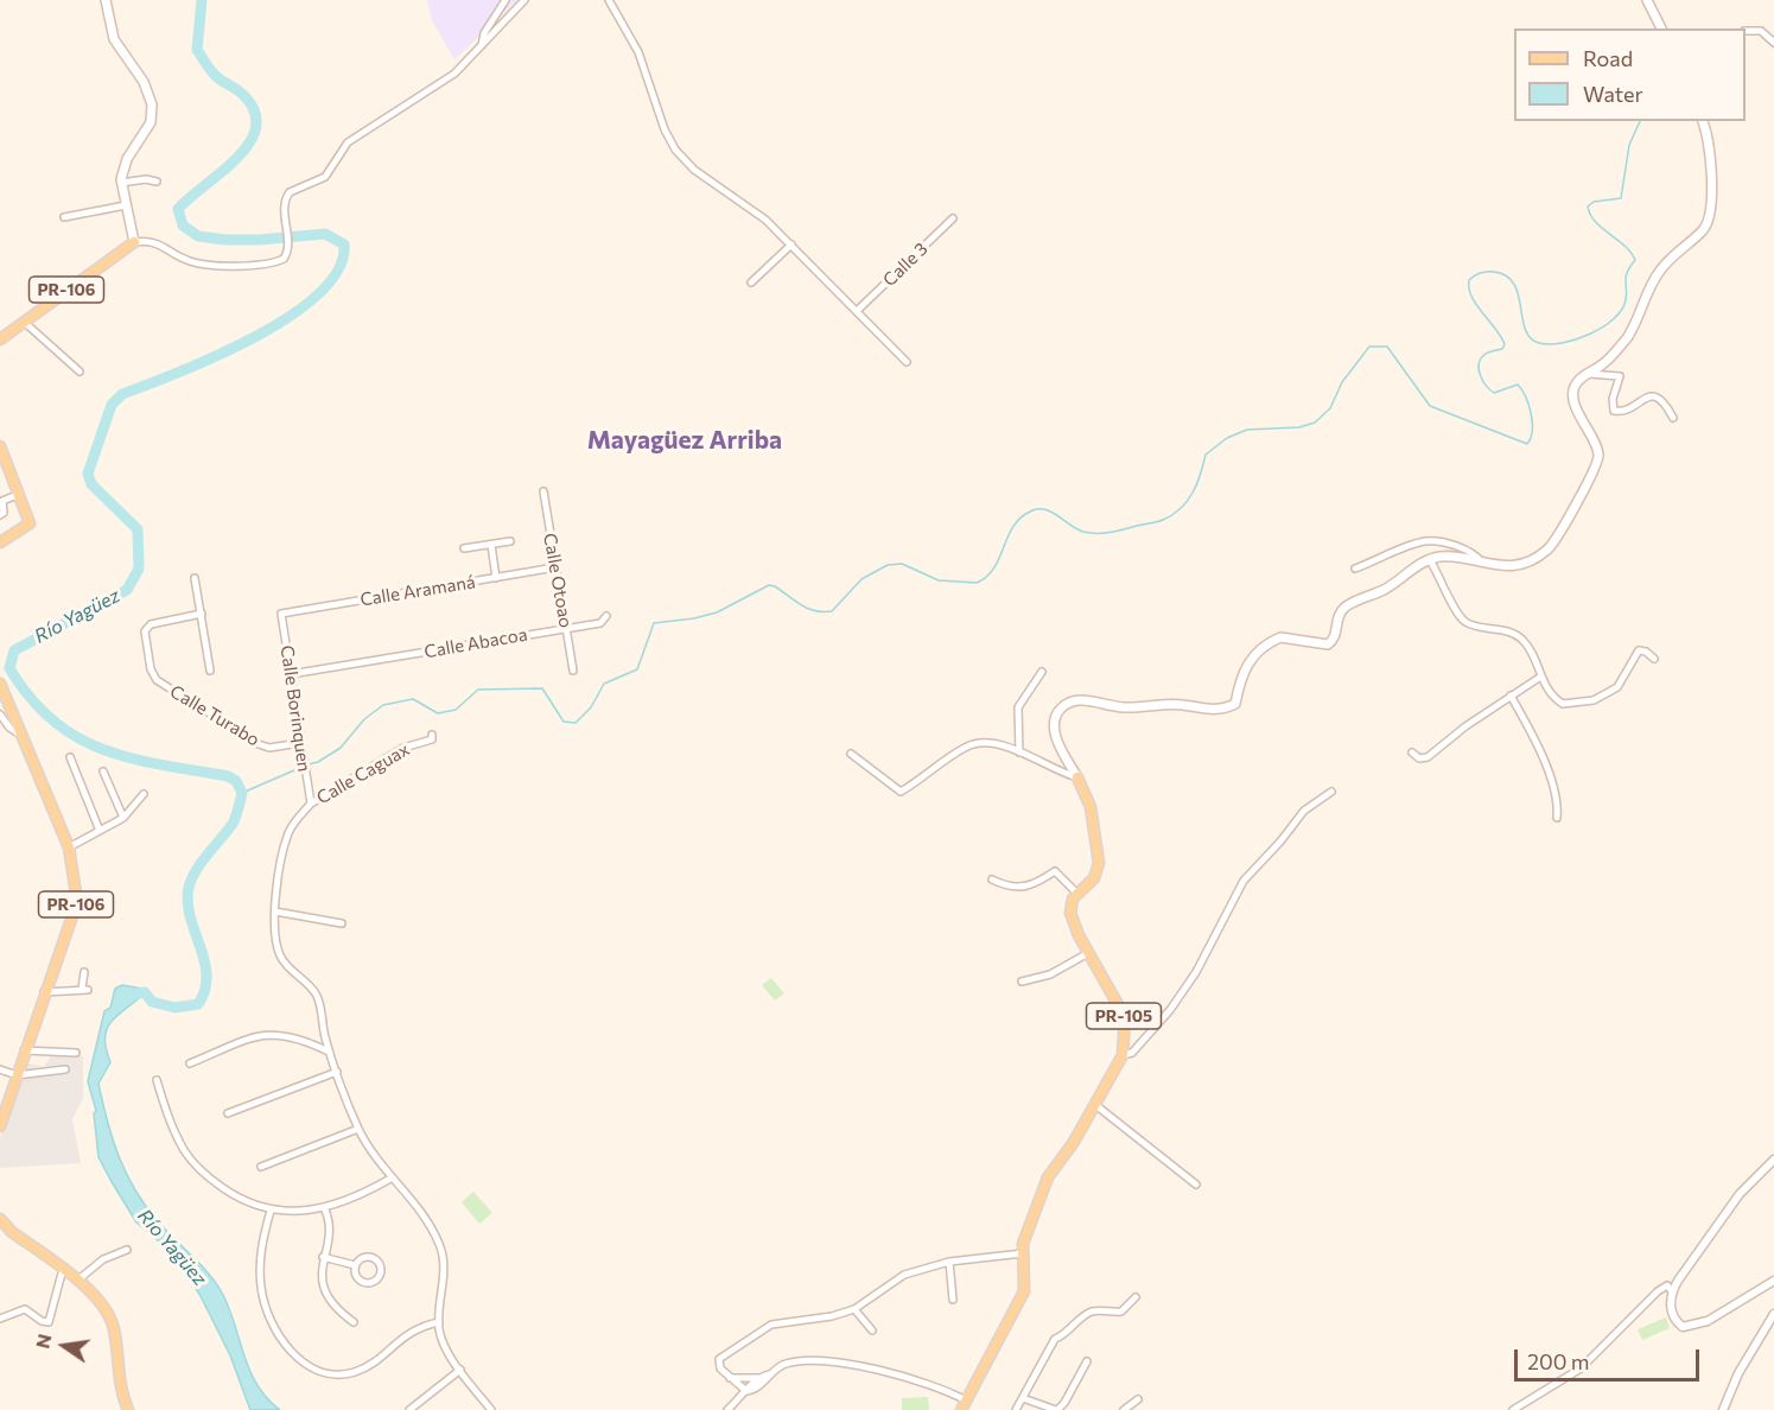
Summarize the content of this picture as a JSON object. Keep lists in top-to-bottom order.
{
  "streets": {
    "main road": ["PR-106", "PR-105"],
    "street": [
      "Calle 3",
      "Calle Otoao",
      "Calle Aramaná",
      "Calle Abacoa",
      "Calle Borinquen",
      "Calle Turabo",
      "Calle Caguax"
    ]
  },
  "crossings": [
    ["Calle Otoao", "Calle Aramaná"],
    ["Calle Otoao", "Calle Abacoa"],
    ["Calle Aramaná", "Calle Borinquen"],
    ["Calle Abacoa", "Calle Borinquen"],
    ["Calle Borinquen", "Calle Turabo"],
    ["Calle Borinquen", "Calle Caguax"]
  ],
  "districts": ["Mayagüez Arriba"],
  "water": ["Río Yagüez"],
  "legend": ["Road", "Water"],
  "scale_bar": "200 m",
  "north": "left"
}
